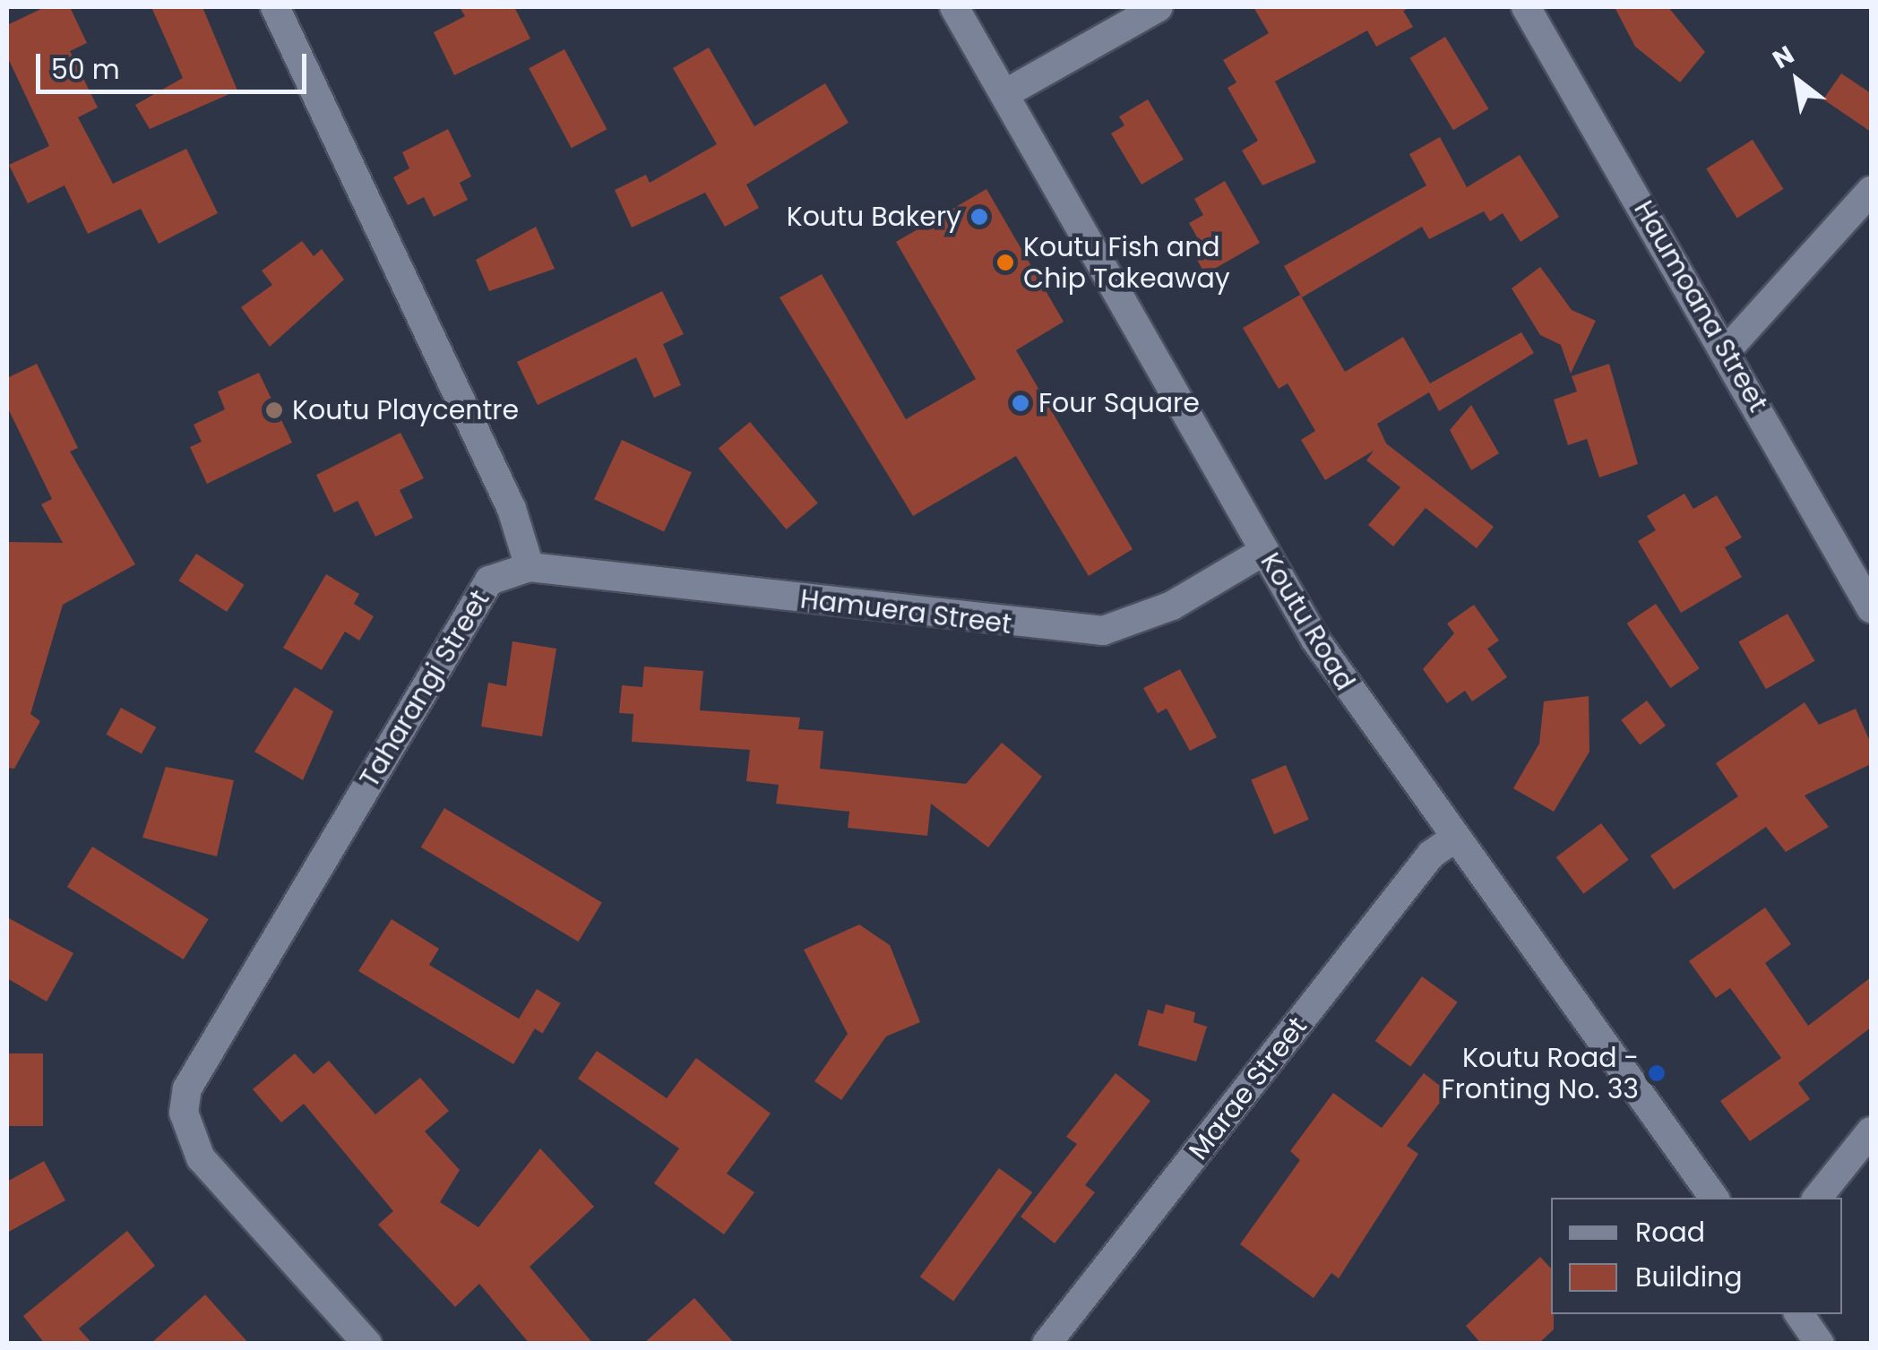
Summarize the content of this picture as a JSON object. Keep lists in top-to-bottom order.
{
  "streets": {
    "street": [
      "Haumoana Street",
      "Hamuera Street",
      "Koutu Road",
      "Taharangi Street",
      "Marae Street"
    ]
  },
  "crossings": [
    ["Hamuera Street", "Koutu Road"],
    ["Hamuera Street", "Taharangi Street"],
    ["Koutu Road", "Marae Street"]
  ],
  "places": [
    "Koutu Bakery",
    "Koutu Fish and Chip Takeaway",
    "Four Square",
    "Koutu Playcentre",
    "Koutu Road - Fronting No. 33"
  ],
  "legend": ["Road", "Building"],
  "scale_bar": "50 m",
  "north": "top left"
}
